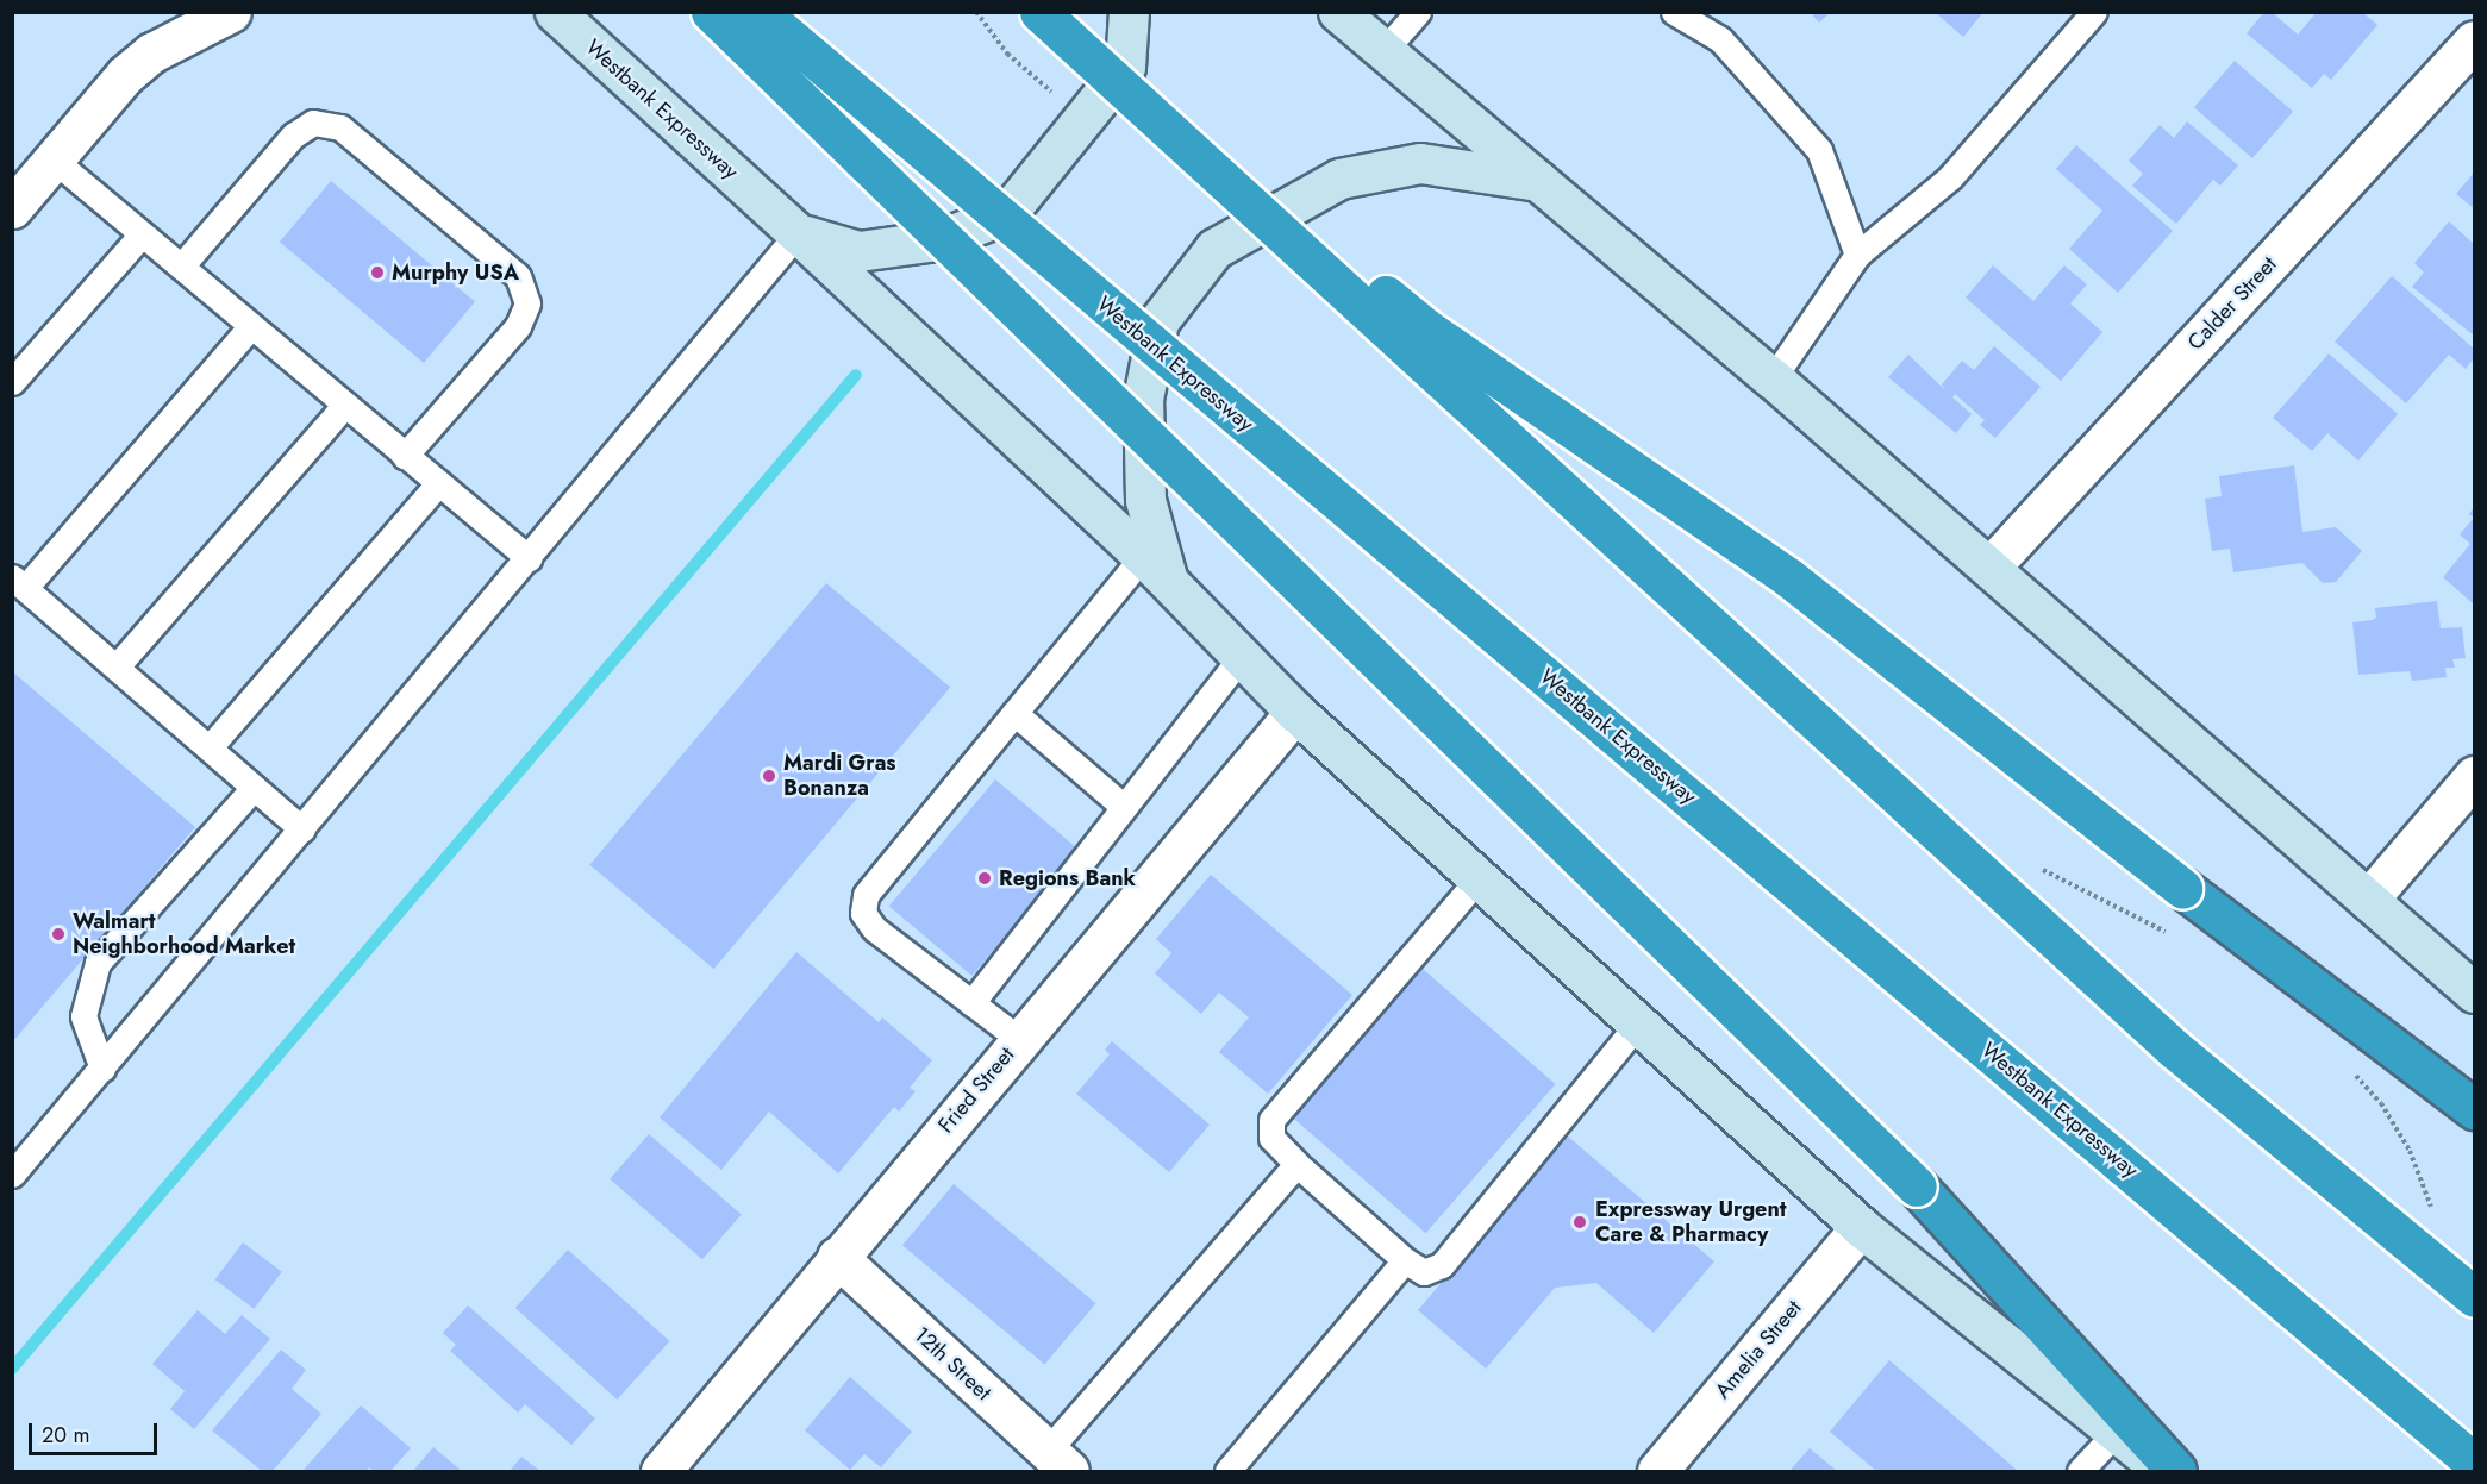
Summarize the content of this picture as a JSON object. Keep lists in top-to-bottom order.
{
  "streets": {
    "highway": ["Westbank Expressway"],
    "street": [
      "Calder Street",
      "Fried Street",
      "Amelia Street",
      "12th Street"
    ]
  },
  "crossings": [
    ["Westbank Expressway", "Fried Street"],
    ["Westbank Expressway", "Amelia Street"],
    ["Fried Street", "12th Street"]
  ],
  "places": [
    "Murphy USA",
    "Mardi Gras Bonanza",
    "Regions Bank",
    "Walmart Neighborhood Market",
    "Expressway Urgent Care & Pharmacy"
  ],
  "scale_bar": "20 m"
}
